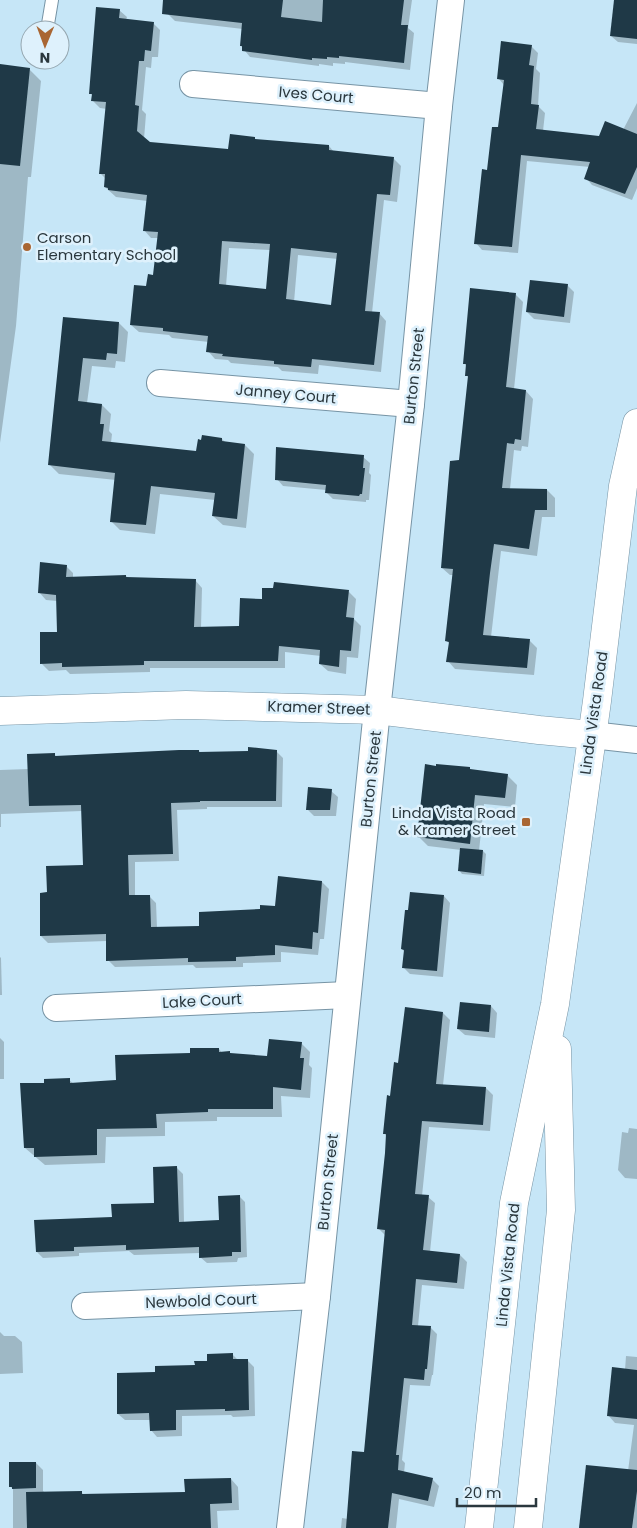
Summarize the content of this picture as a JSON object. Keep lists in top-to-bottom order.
{
  "streets": {
    "main road": ["Kramer Street", "Linda Vista Road"],
    "street": [
      "Ives Court",
      "Burton Street",
      "Janney Court",
      "Lake Court",
      "Newbold Court"
    ]
  },
  "crossings": [
    ["Ives Court", "Burton Street"],
    ["Burton Street", "Janney Court"],
    ["Burton Street", "Kramer Street"],
    ["Burton Street", "Lake Court"],
    ["Burton Street", "Newbold Court"],
    ["Kramer Street", "Linda Vista Road"]
  ],
  "places": {
    "other": ["Carson Elementary School"],
    "transit": ["Linda Vista Road & Kramer Street"]
  },
  "scale_bar": "20 m",
  "north": "bottom"
}
